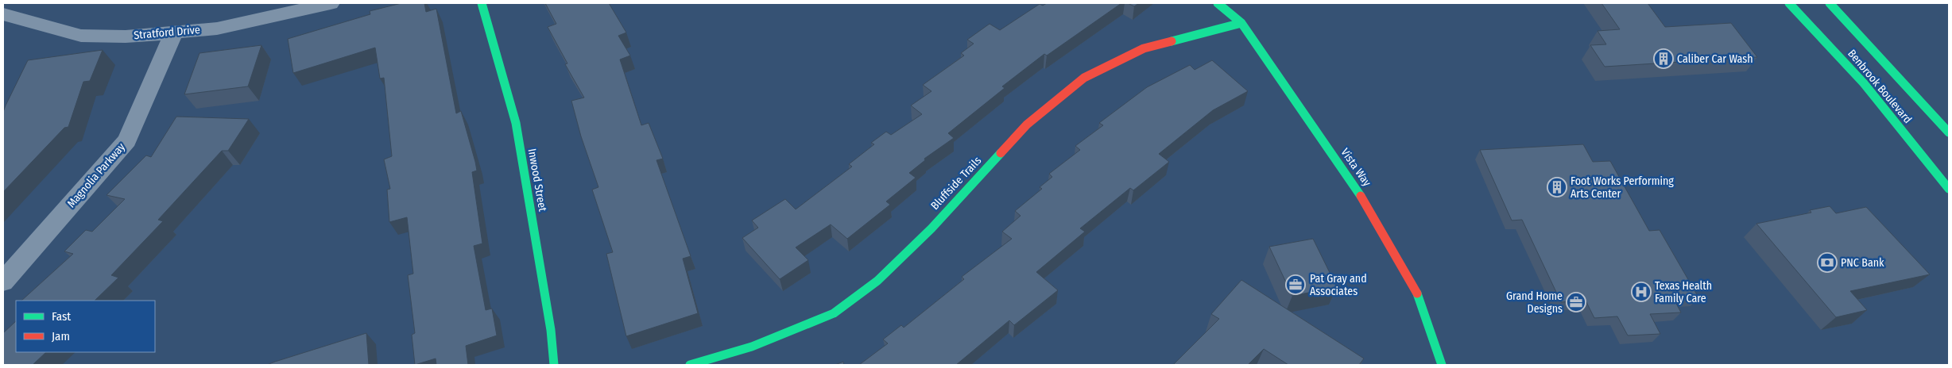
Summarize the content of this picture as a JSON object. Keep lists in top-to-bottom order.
{
  "streets": {
    "main road": [
      "Benbrook Boulevard",
      "Vista Way",
      "Inwood Street",
      "Bluffside Trails"
    ],
    "street": ["Stratford Drive", "Magnolia Parkway"]
  },
  "crossings": [
    ["Stratford Drive", "Magnolia Parkway"],
    ["Vista Way", "Bluffside Trails"]
  ],
  "places": {
    "building": ["Caliber Car Wash", "Foot Works Performing Arts Center"],
    "bank": ["PNC Bank"],
    "office": ["Pat Gray and Associates", "Grand Home Designs"],
    "hospital": ["Texas Health Family Care"]
  },
  "legend": ["Fast", "Jam"]
}
